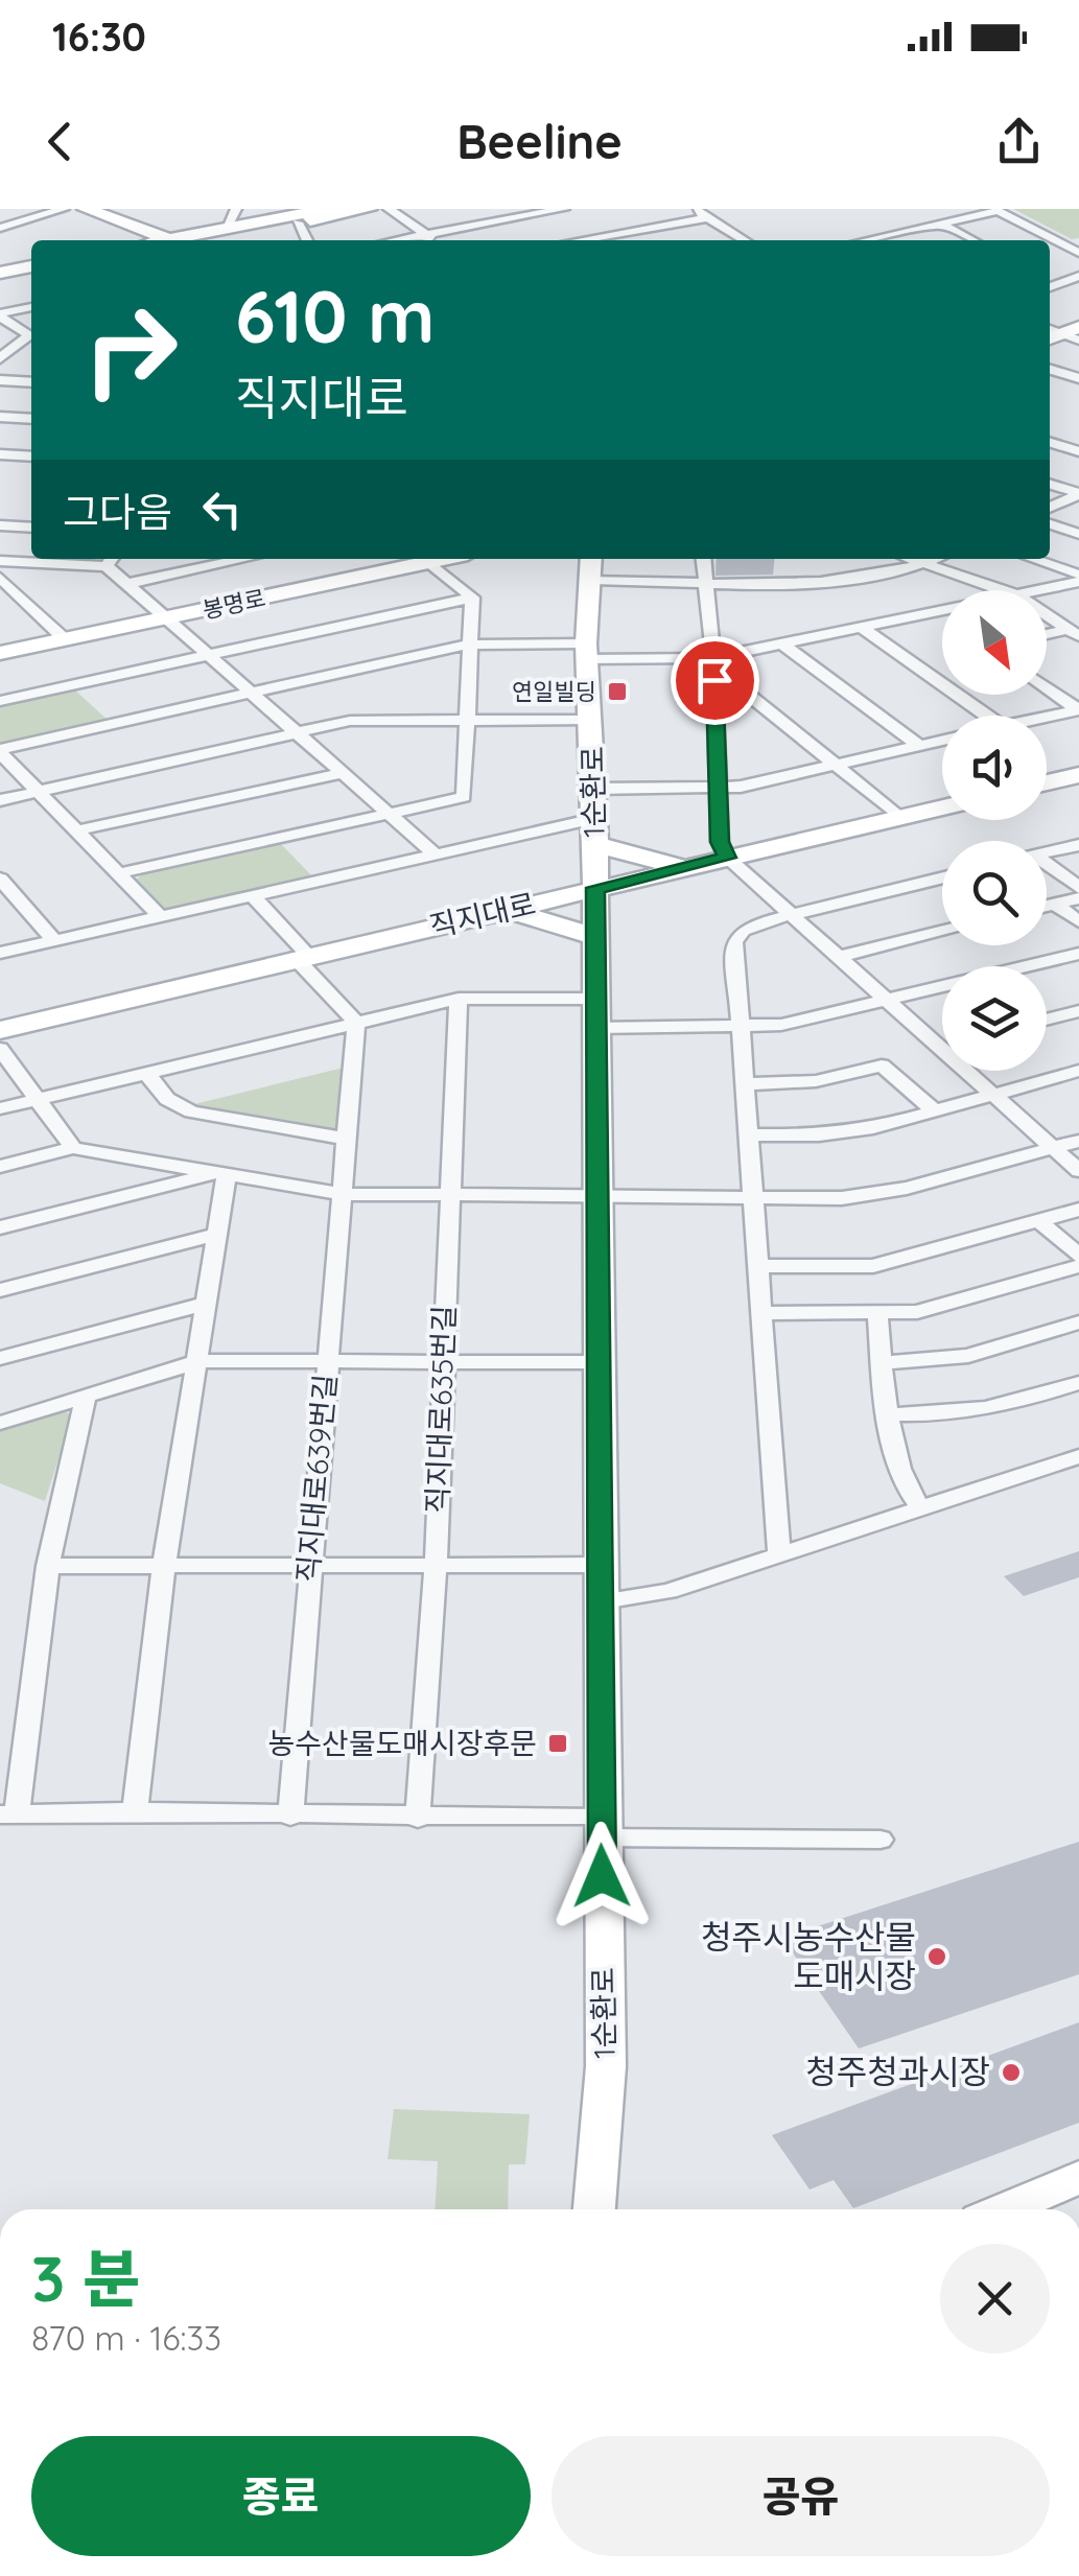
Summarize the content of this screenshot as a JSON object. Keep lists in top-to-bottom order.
{
  "streets": {
    "street": [
      "봉명로",
      "1순환로",
      "직지대로",
      "직지대로635번길",
      "직지대로639번길"
    ]
  },
  "crossings": [
    ["1순환로", "직지대로"]
  ],
  "places": {
    "transit": ["연일빌딩", "농수산물도매시장후문"],
    "other": ["청주시농수산물 도매시장", "청주청과시장"]
  },
  "north": "bottom right",
  "page": {
    "status": "16:30",
    "header": "Beeline",
    "turn": ["610 m", "직지대로"],
    "then": "그다음",
    "heading": ["3 분", "870 m · 16:33"],
    "buttons": ["종료", "공유"]
  }
}
